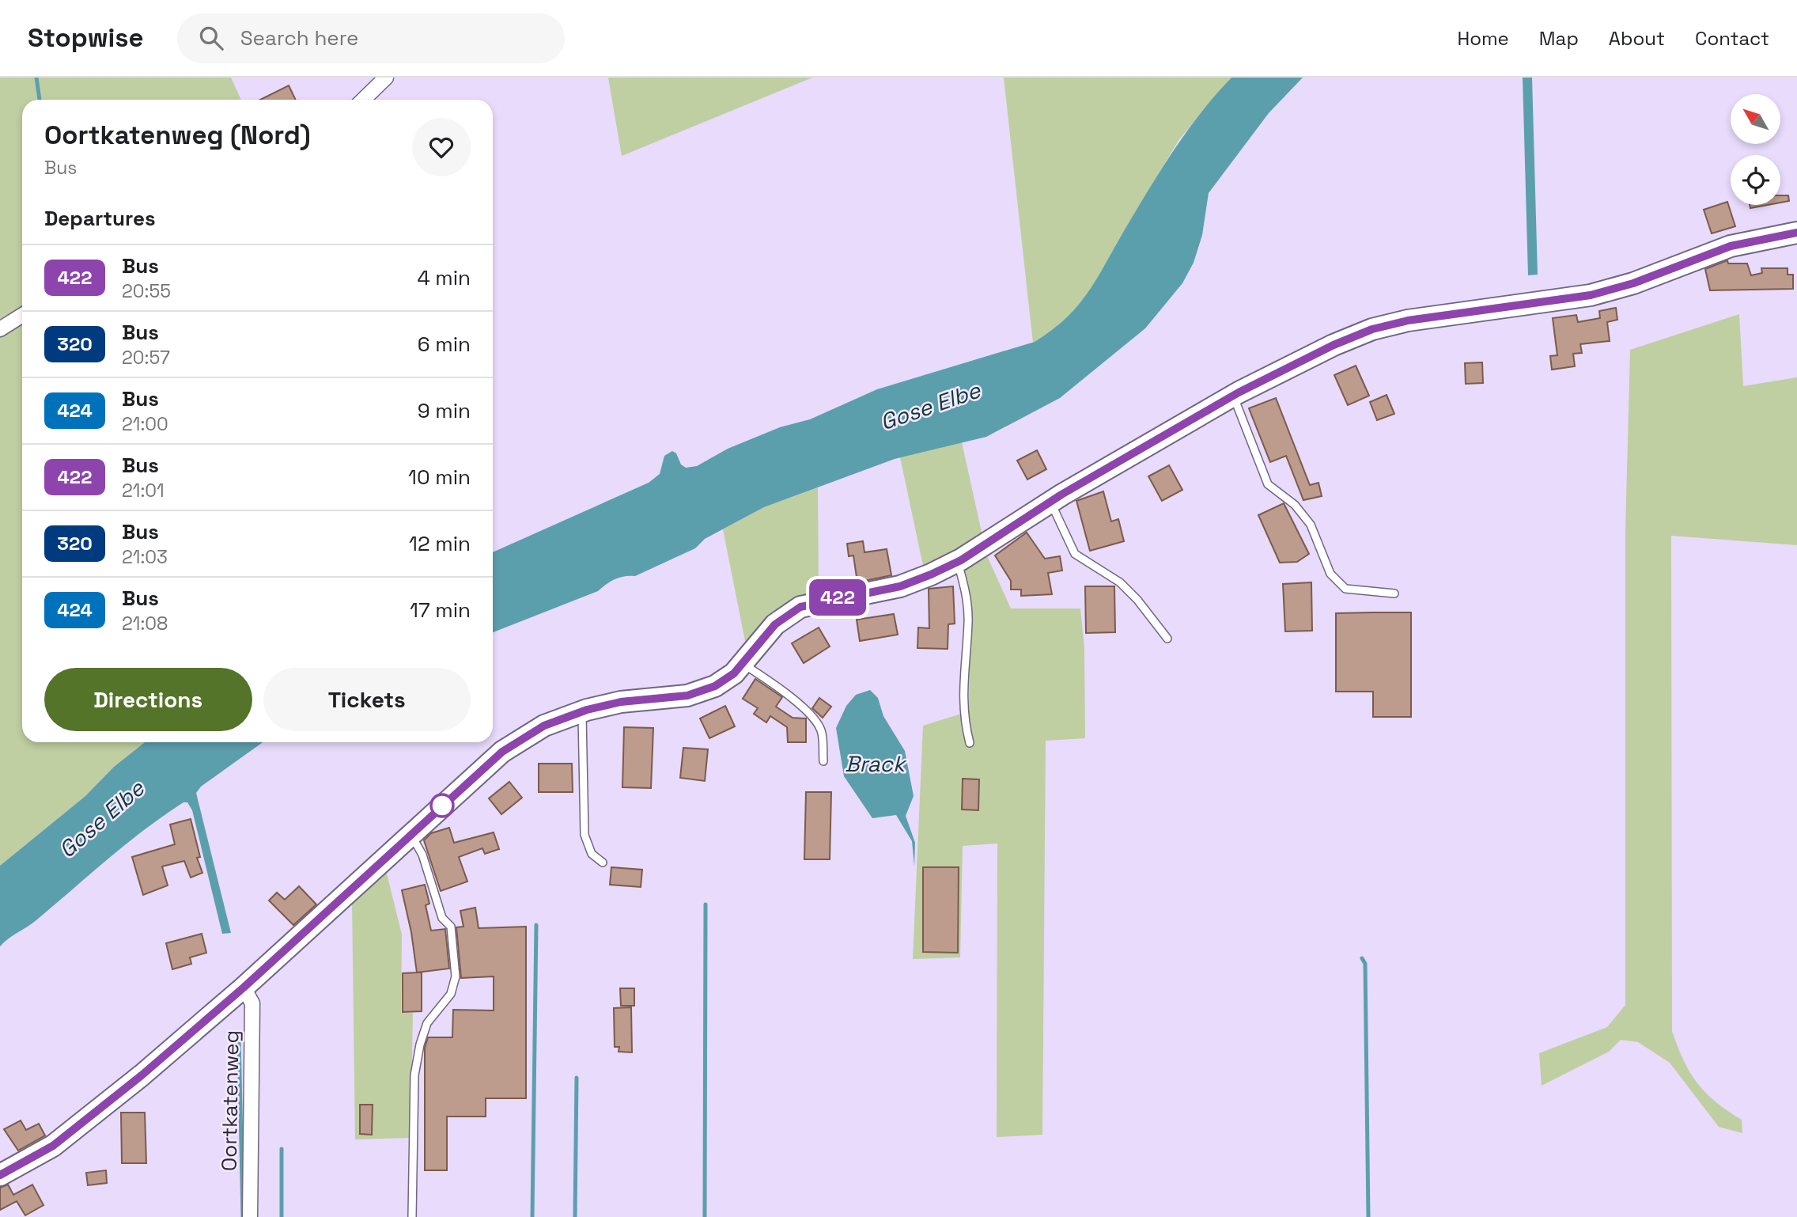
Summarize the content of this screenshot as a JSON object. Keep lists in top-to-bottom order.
{
  "streets": {
    "street": ["Oortkatenweg"]
  },
  "water": ["Gose Elbe", "Brack"],
  "lines": ["bus line 422"],
  "north": "top left",
  "page": {
    "header": "Stopwise",
    "search": "Search here",
    "nav": [
      "Home",
      "Map",
      "About",
      "Contact"
    ],
    "on_map": "422",
    "heading": [
      ["Oortkatenweg (Nord)", "Bus"],
      "Departures"
    ],
    "list": [
      {
        "mark": "422",
        "name": "Bus",
        "note": "20:55",
        "value": "4 min"
      },
      {
        "mark": "320",
        "name": "Bus",
        "note": "20:57",
        "value": "6 min"
      },
      {
        "mark": "424",
        "name": "Bus",
        "note": "21:00",
        "value": "9 min"
      },
      {
        "mark": "422",
        "name": "Bus",
        "note": "21:01",
        "value": "10 min"
      },
      {
        "mark": "320",
        "name": "Bus",
        "note": "21:03",
        "value": "12 min"
      },
      {
        "mark": "424",
        "name": "Bus",
        "note": "21:08",
        "value": "17 min"
      }
    ],
    "buttons": ["Directions", "Tickets"]
  }
}
